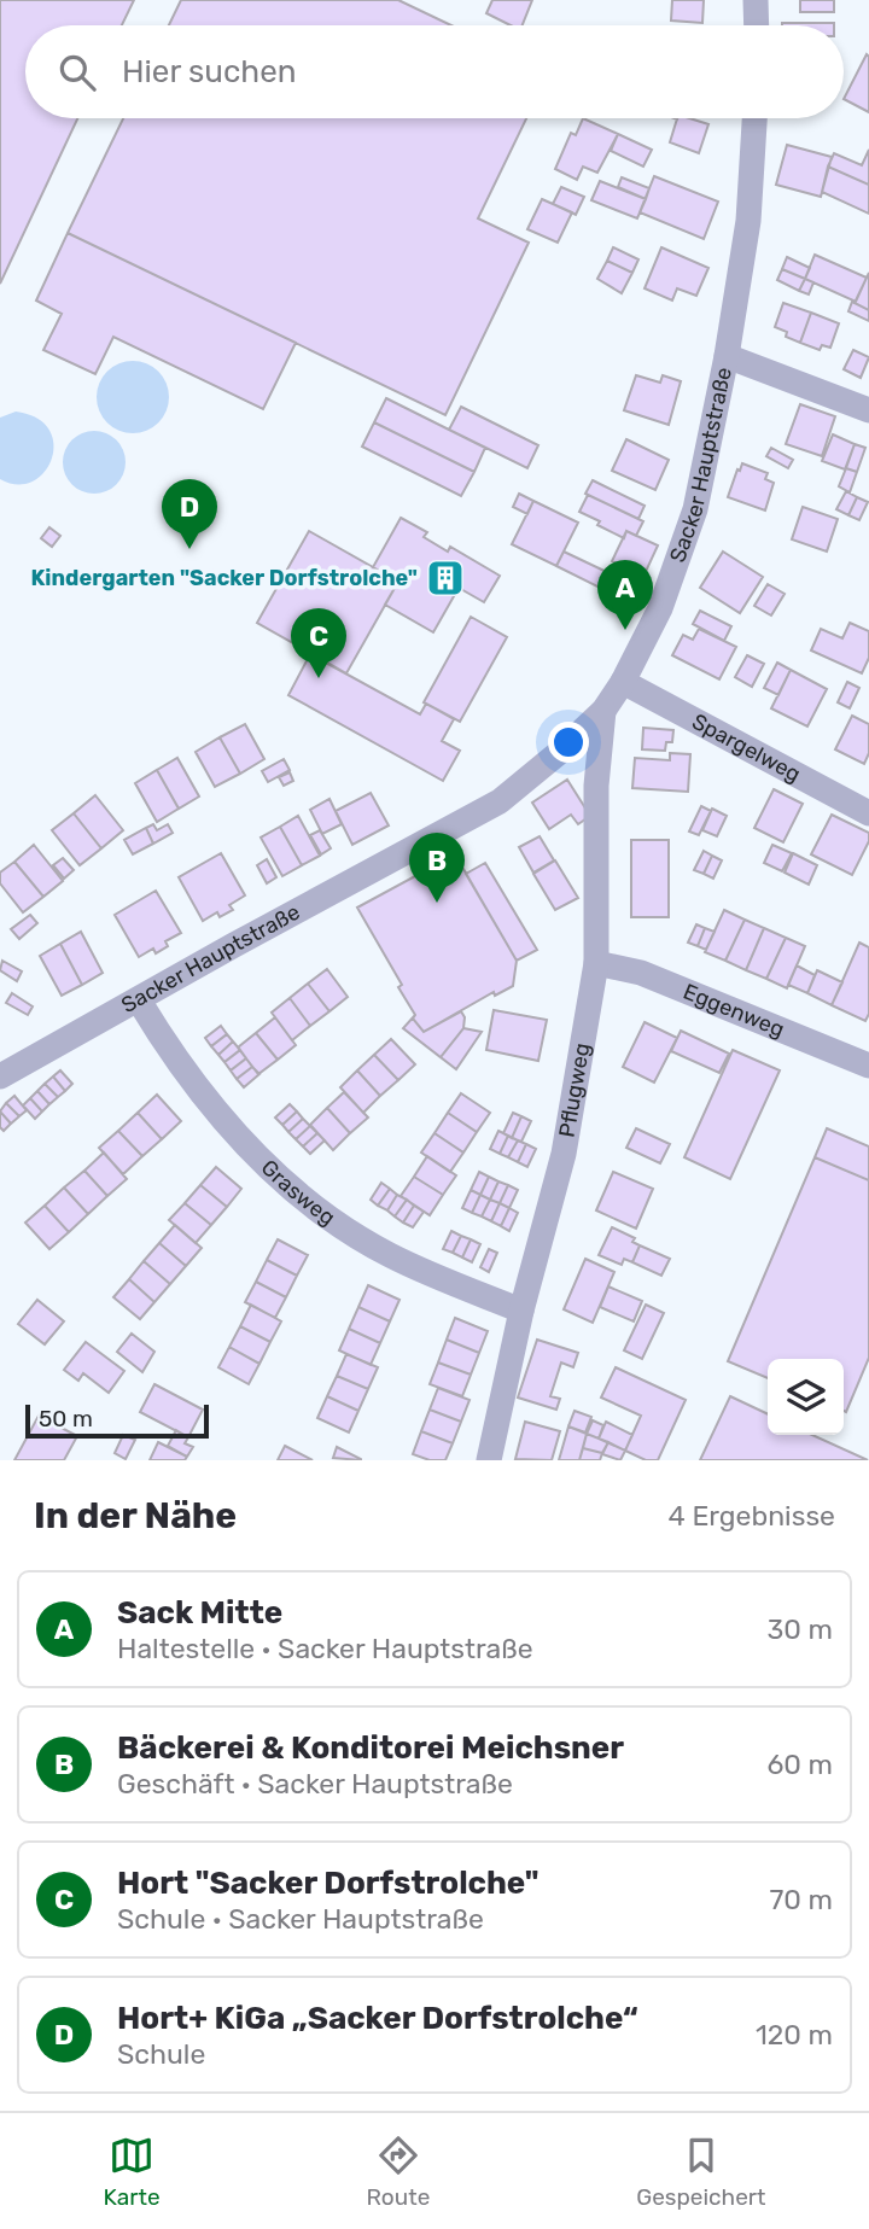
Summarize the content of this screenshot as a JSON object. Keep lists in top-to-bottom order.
{
  "streets": {
    "street": [
      "Sacker Hauptstraße",
      "Spargelweg",
      "Eggenweg",
      "Pflugweg",
      "Grasweg"
    ]
  },
  "crossings": [
    ["Sacker Hauptstraße", "Spargelweg"],
    ["Sacker Hauptstraße", "Pflugweg"],
    ["Sacker Hauptstraße", "Grasweg"],
    ["Eggenweg", "Pflugweg"],
    ["Pflugweg", "Grasweg"]
  ],
  "places": {
    "building": ["Kindergarten \"Sacker Dorfstrolche\""]
  },
  "scale_bar": "50 m",
  "page": {
    "search": "Hier suchen",
    "pins": [
      "D",
      "A",
      "C",
      "B"
    ],
    "scale": "50 m",
    "heading": ["In der Nähe", "4 Ergebnisse"],
    "list": [
      {
        "mark": "A",
        "name": "Sack Mitte",
        "note": "Haltestelle · Sacker Hauptstraße",
        "value": "30 m"
      },
      {
        "mark": "B",
        "name": "Bäckerei & Konditorei Meichsner",
        "note": "Geschäft · Sacker Hauptstraße",
        "value": "60 m"
      },
      {
        "mark": "C",
        "name": "Hort \"Sacker Dorfstrolche\"",
        "note": "Schule · Sacker Hauptstraße",
        "value": "70 m"
      },
      {
        "mark": "D",
        "name": "Hort+ KiGa „Sacker Dorfstrolche“",
        "note": "Schule",
        "value": "120 m"
      }
    ],
    "nav": ["Karte", "Route", "Gespeichert"]
  }
}
